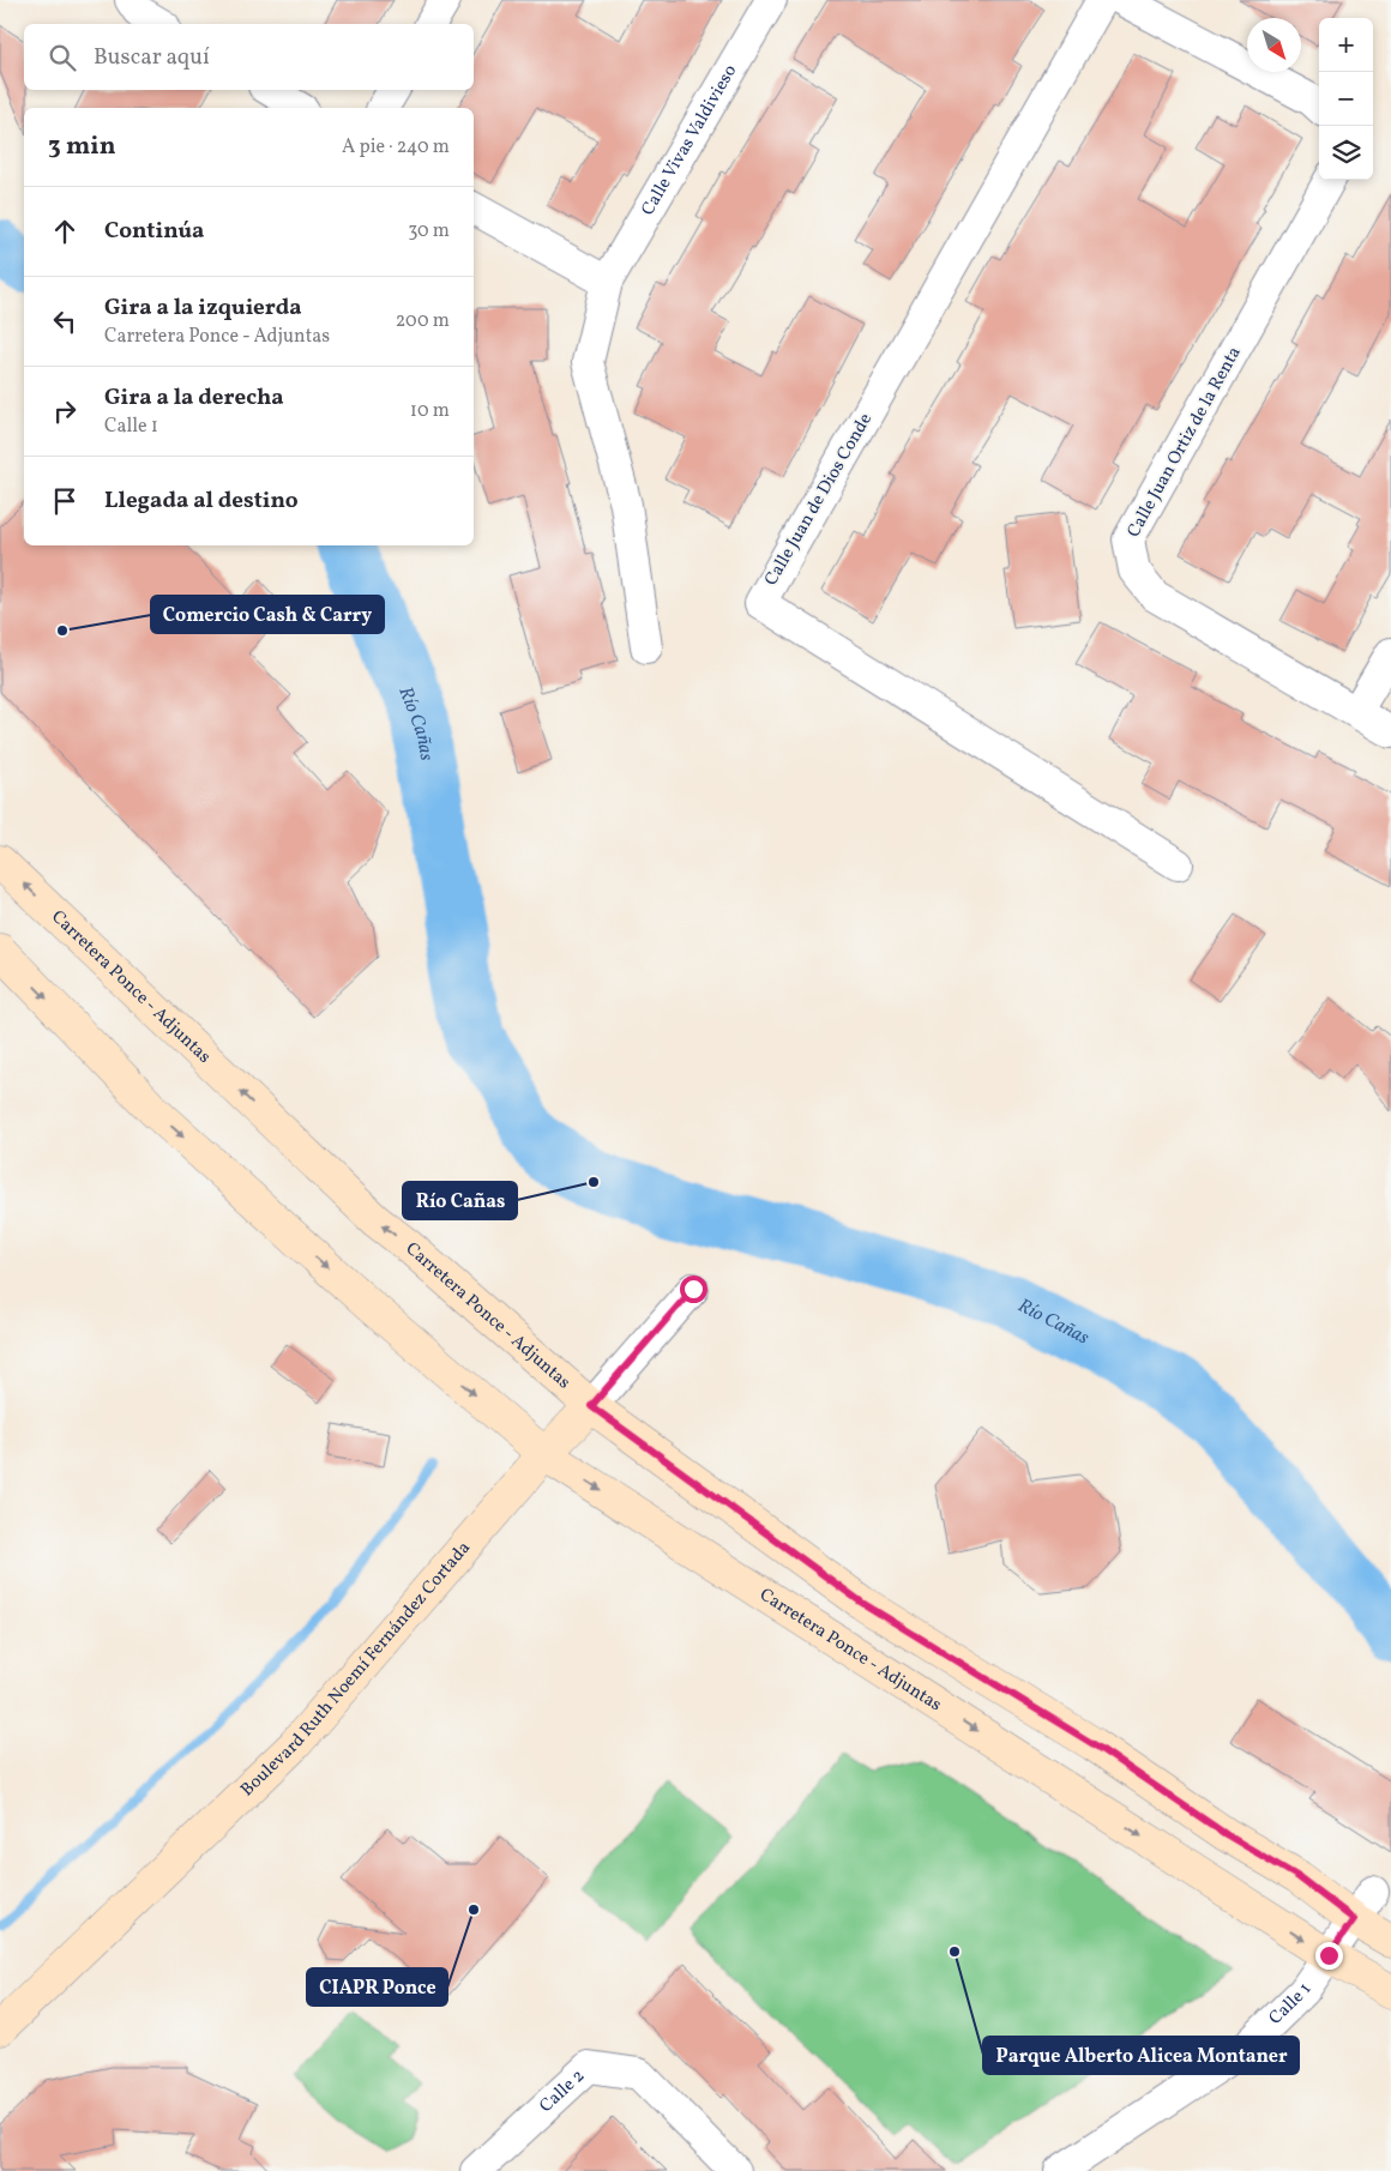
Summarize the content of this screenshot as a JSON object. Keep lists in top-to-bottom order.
{
  "streets": {
    "street": [
      "Calle Vivas Valdivieso",
      "Calle Juan Ortiz de la Renta",
      "Calle Juan de Dios Conde",
      "Carretera Ponce - Adjuntas",
      "Boulevard Ruth Noemí Fernández Cortada",
      "Calle 1",
      "Calle 2"
    ]
  },
  "crossings": [
    ["Carretera Ponce - Adjuntas", "Boulevard Ruth Noemí Fernández Cortada"],
    ["Carretera Ponce - Adjuntas", "Calle 1"]
  ],
  "water": ["Río Cañas"],
  "places": [
    "Comercio Cash & Carry",
    "Río Cañas",
    "CIAPR Ponce",
    "Parque Alberto Alicea Montaner"
  ],
  "north": "bottom right",
  "page": {
    "map_buttons": ["+", "−"],
    "search": "Buscar aquí",
    "heading": ["3 min", "A pie · 240 m"],
    "list": [
      ["Continúa", "30 m"],
      ["Gira a la izquierda", "Carretera Ponce - Adjuntas", "200 m"],
      ["Gira a la derecha", "Calle 1", "10 m"],
      "Llegada al destino"
    ]
  }
}
